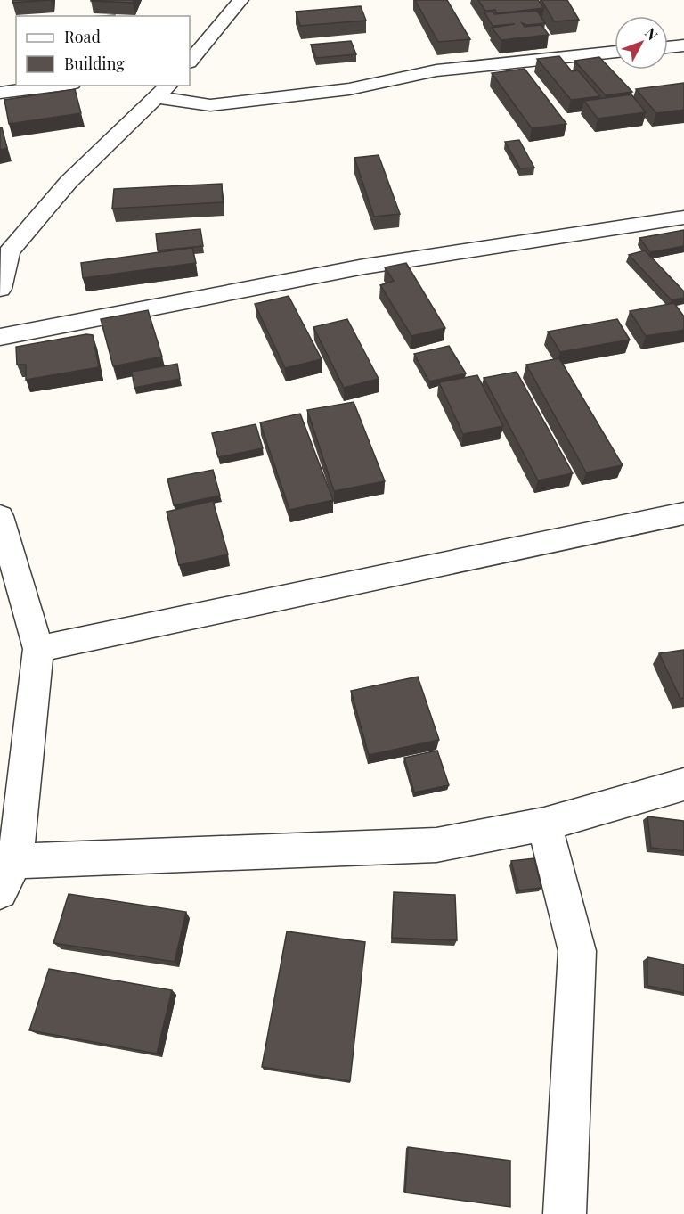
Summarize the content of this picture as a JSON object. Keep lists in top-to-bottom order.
{
  "legend": ["Road", "Building"],
  "north": "top right"
}
